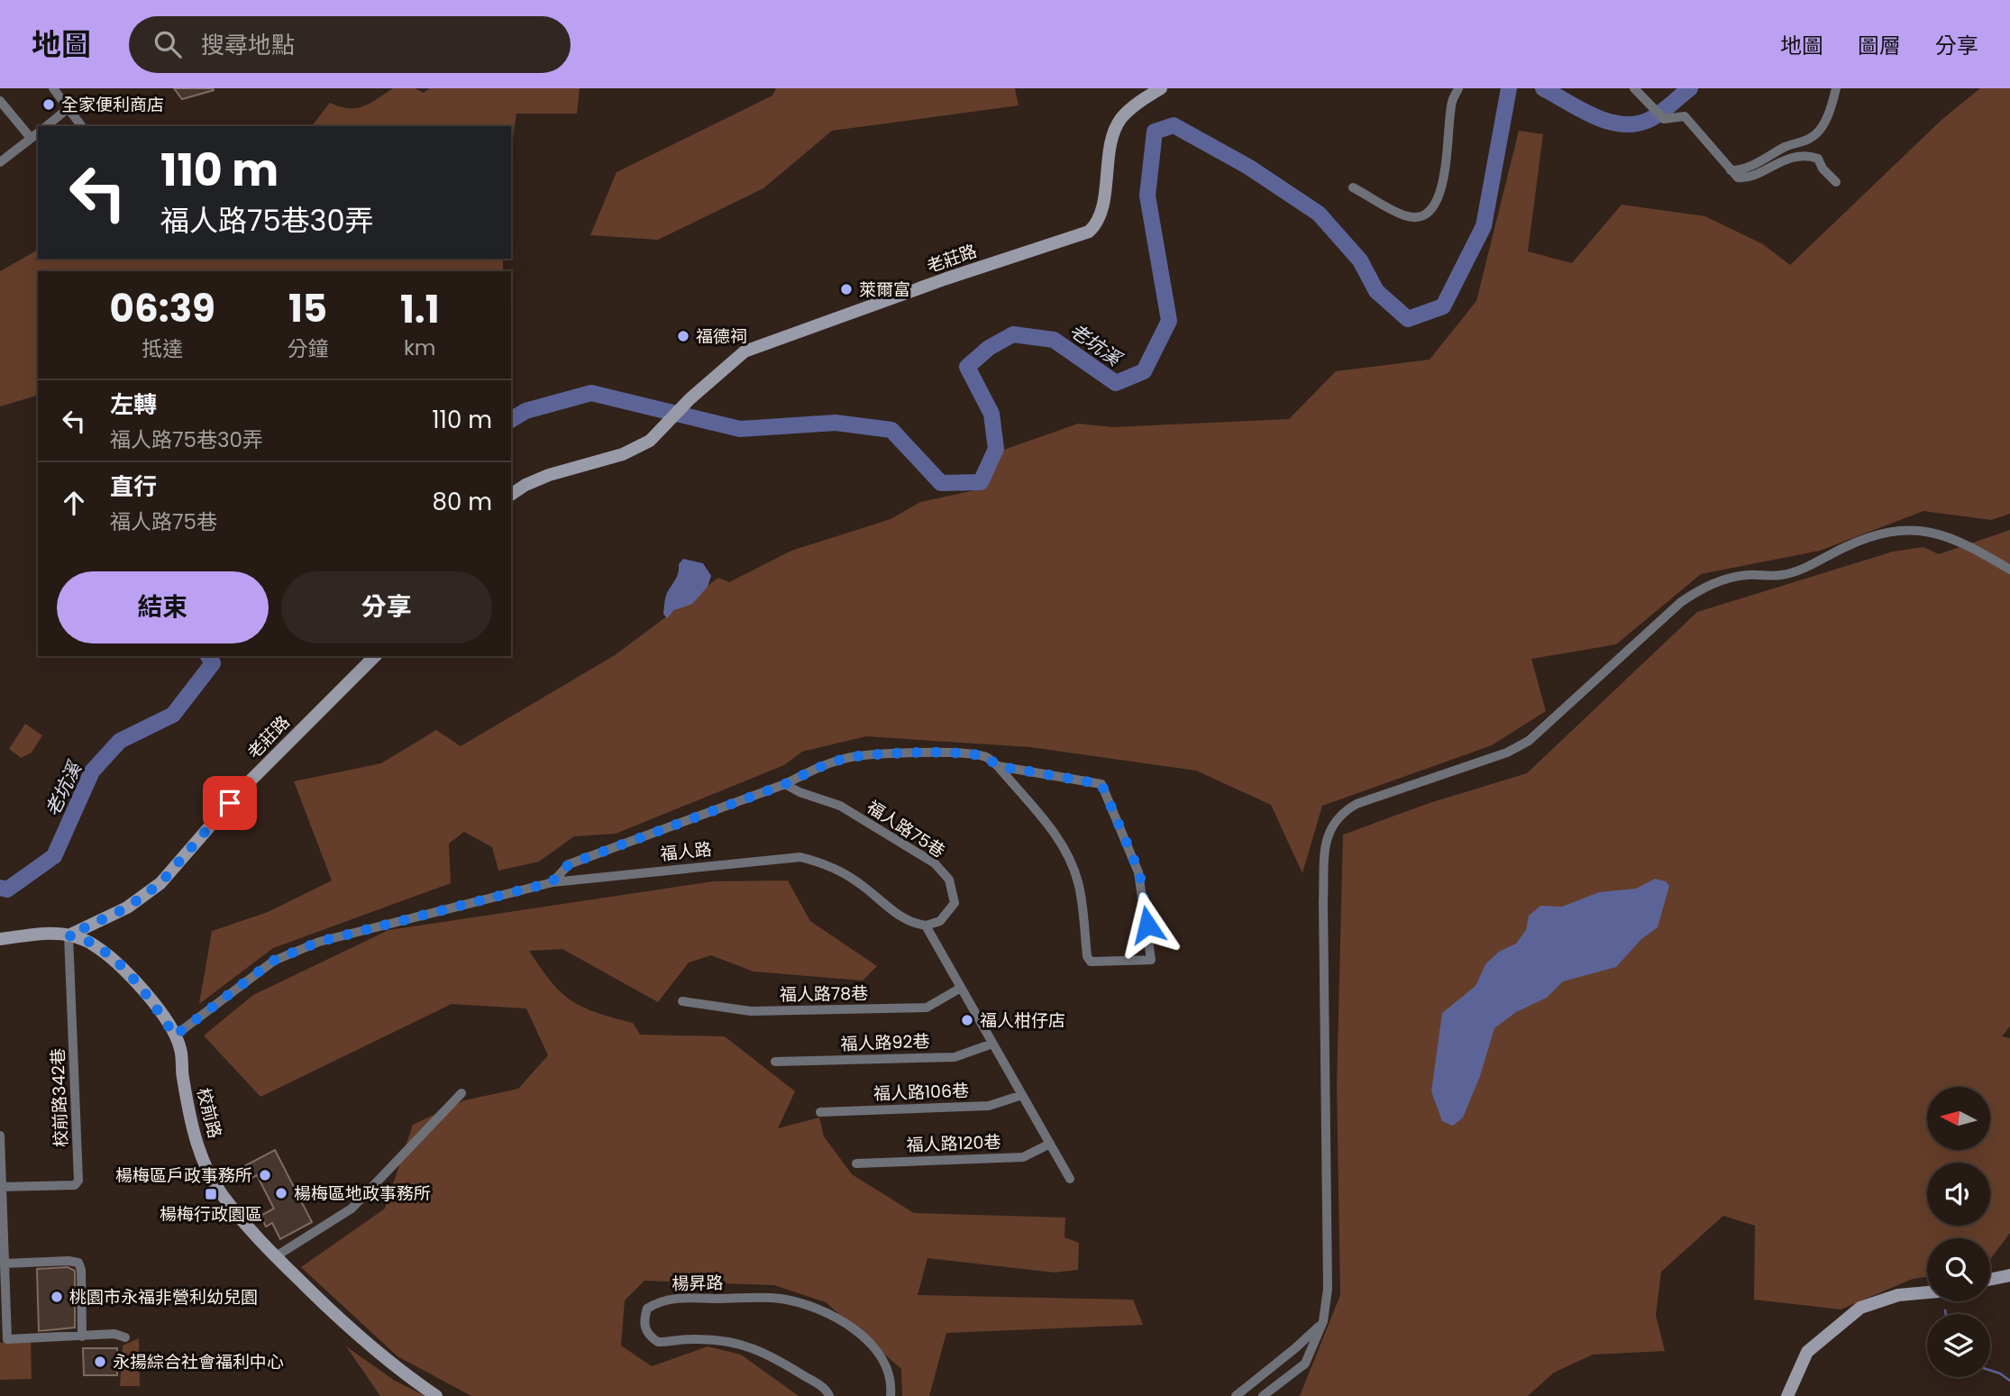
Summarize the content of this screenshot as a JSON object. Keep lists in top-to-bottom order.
{
  "streets": {
    "street": [
      "老莊路",
      "福人路75巷",
      "福人路",
      "福人路78巷",
      "福人路92巷",
      "福人路106巷",
      "校前路342巷",
      "校前路",
      "福人路120巷",
      "楊昇路"
    ]
  },
  "crossings": [
    ["老莊路", "校前路342巷"],
    ["老莊路", "校前路"],
    ["福人路75巷", "福人路"],
    ["福人路", "校前路"],
    ["校前路342巷", "校前路"]
  ],
  "water": ["老坑溪"],
  "places": {
    "other": [
      "全家便利商店",
      "萊爾富",
      "福德祠",
      "福人柑仔店",
      "楊梅區戶政事務所",
      "楊梅區地政事務所",
      "桃園市永福非營利幼兒園",
      "永揚綜合社會福利中心"
    ],
    "transit": ["楊梅行政園區"]
  },
  "north": "left",
  "page": {
    "header": "地圖",
    "search": "搜尋地點",
    "nav": ["地圖", "圖層", "分享"],
    "turn": ["110 m", "福人路75巷30弄"],
    "eta": [
      "06:39",
      "抵達",
      "15",
      "分鐘",
      "1.1",
      "km"
    ],
    "list": [
      {
        "name": "左轉",
        "note": "福人路75巷30弄",
        "value": "110 m"
      },
      {
        "name": "直行",
        "note": "福人路75巷",
        "value": "80 m"
      }
    ],
    "buttons": ["結束", "分享"]
  }
}
